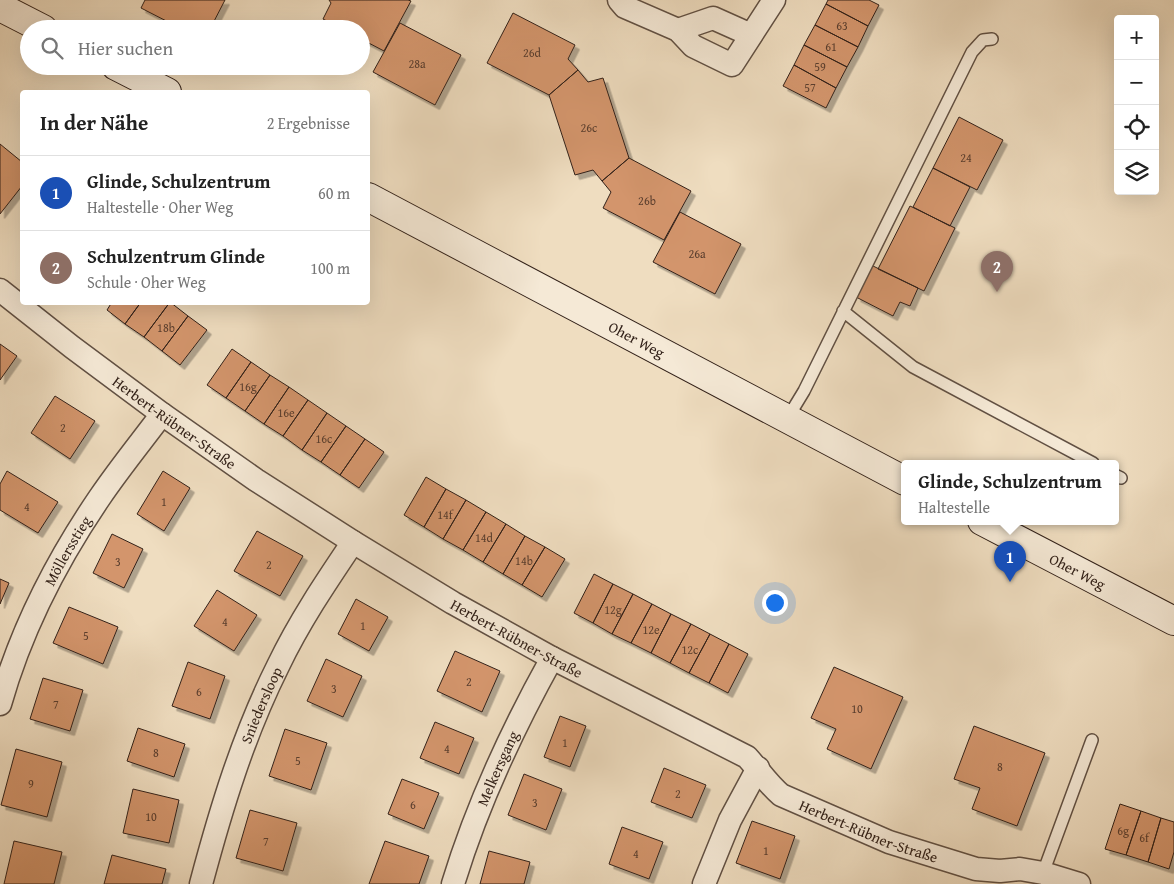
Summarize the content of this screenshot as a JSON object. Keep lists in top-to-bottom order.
{
  "streets": {
    "street": [
      "Oher Weg",
      "Herbert-Rübner-Straße",
      "Möllersstieg",
      "Sniedersloop",
      "Melkersgang"
    ]
  },
  "crossings": [
    ["Herbert-Rübner-Straße", "Möllersstieg"],
    ["Herbert-Rübner-Straße", "Sniedersloop"],
    ["Herbert-Rübner-Straße", "Melkersgang"]
  ],
  "house_numbers": [
    "63",
    "61",
    "26d",
    "28a",
    "59",
    "57",
    "26c",
    "24",
    "26b",
    "26a",
    "18b",
    "16g",
    "16e",
    "2",
    "16c",
    "1",
    "4",
    "14f",
    "14d",
    "14b",
    "3",
    "2",
    "12g",
    "4",
    "1",
    "12e",
    "5",
    "12c",
    "2",
    "3",
    "6",
    "7",
    "10",
    "1",
    "4",
    "8",
    "5",
    "8",
    "9",
    "2",
    "3",
    "6",
    "10",
    "6g",
    "6f",
    "7",
    "1",
    "4"
  ],
  "page": {
    "map_buttons": ["+", "−"],
    "search": "Hier suchen",
    "heading": ["In der Nähe", "2 Ergebnisse"],
    "list": [
      {
        "mark": "1",
        "name": "Glinde, Schulzentrum",
        "note": "Haltestelle · Oher Weg",
        "value": "60 m"
      },
      {
        "mark": "2",
        "name": "Schulzentrum Glinde",
        "note": "Schule · Oher Weg",
        "value": "100 m"
      }
    ],
    "pins": ["2", "1"],
    "popup": ["Glinde, Schulzentrum", "Haltestelle"]
  }
}
